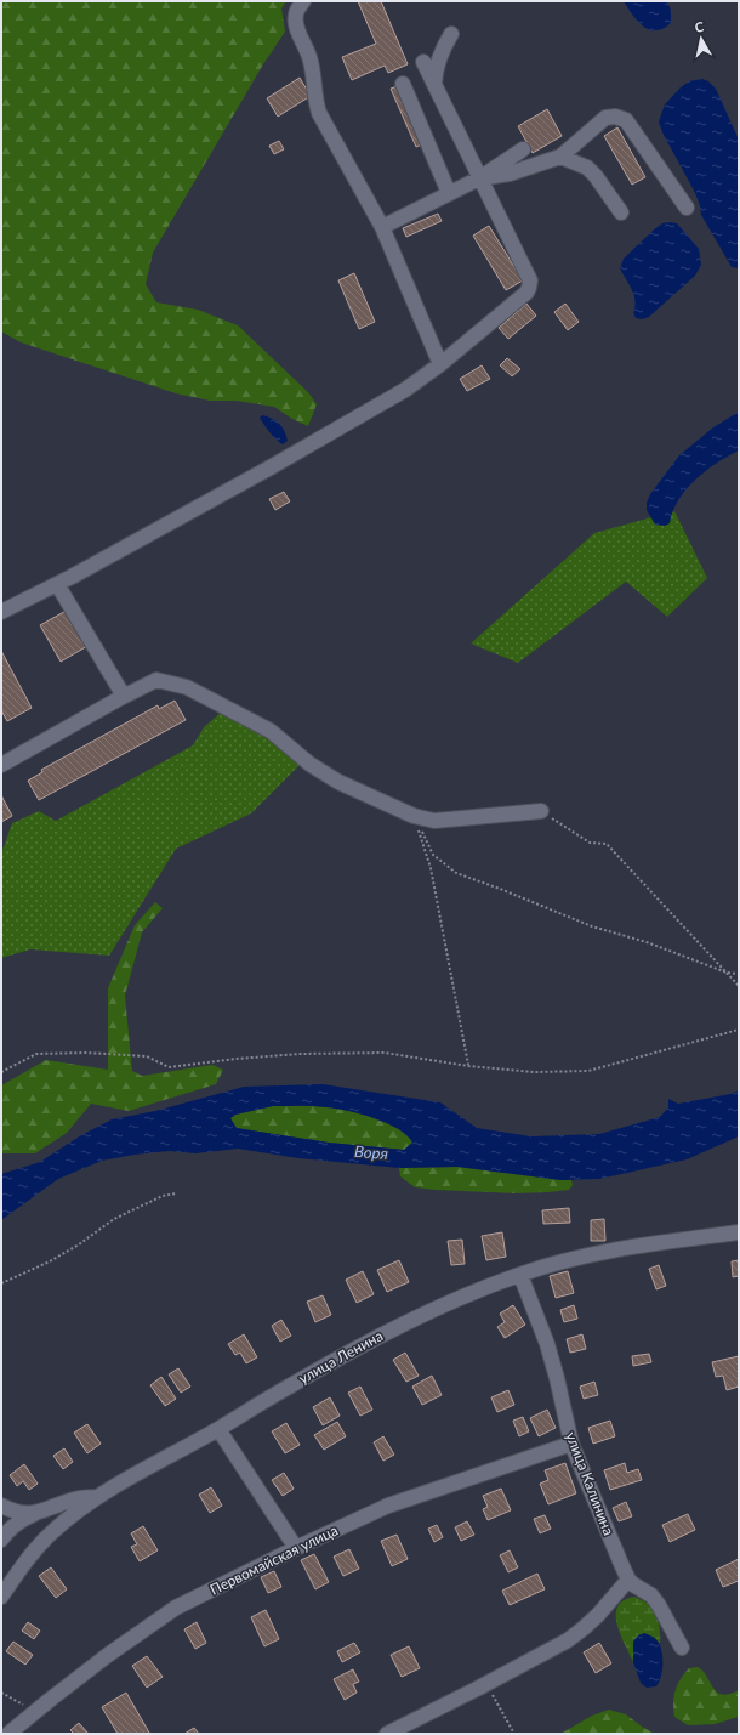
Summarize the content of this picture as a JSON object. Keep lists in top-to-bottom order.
{
  "streets": {
    "street": ["улица Ленина", "улица Калинина", "Первомайская улица"]
  },
  "crossings": [
    ["улица Ленина", "улица Калинина"],
    ["улица Калинина", "Первомайская улица"]
  ],
  "water": ["Воря"],
  "north": "top"
}
